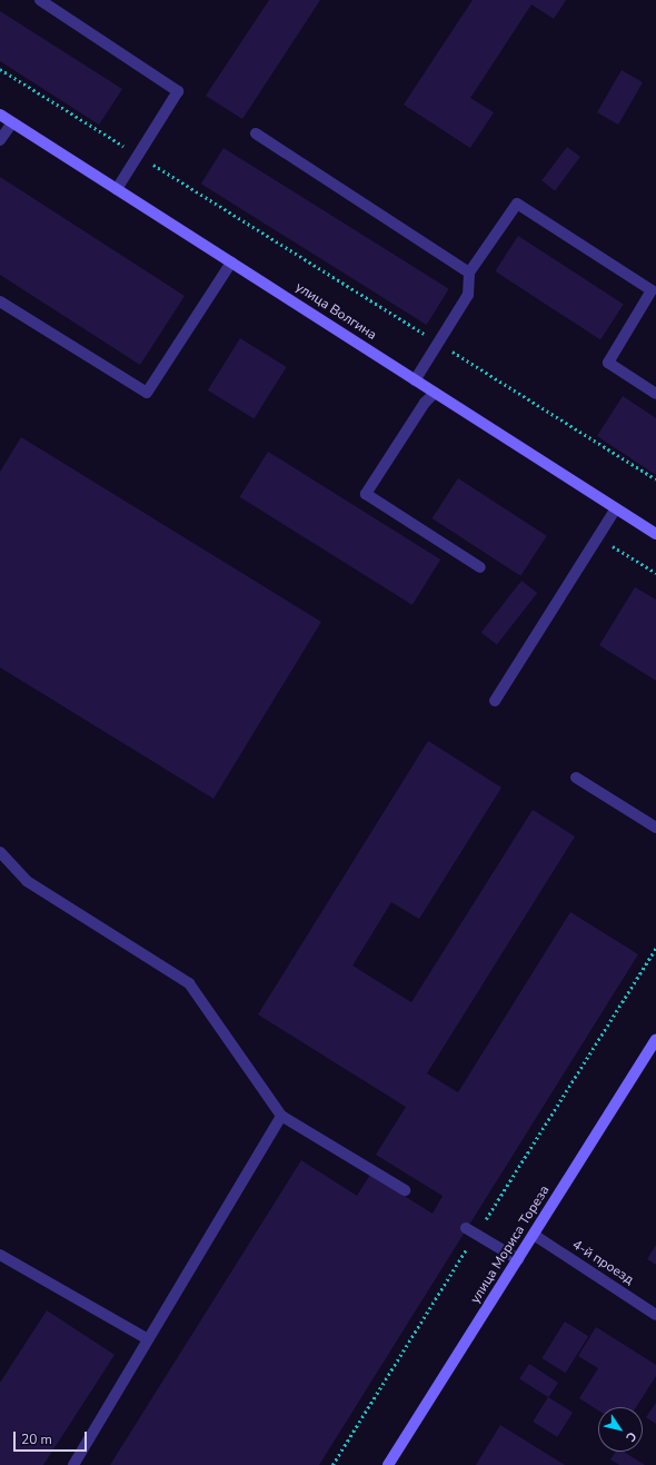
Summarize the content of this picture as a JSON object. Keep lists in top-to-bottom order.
{
  "streets": {
    "street": ["улица Волгина", "улица Мориса Тореза", "4-й проезд"]
  },
  "crossings": [
    ["улица Мориса Тореза", "4-й проезд"]
  ],
  "scale_bar": "20 m",
  "north": "bottom right"
}
